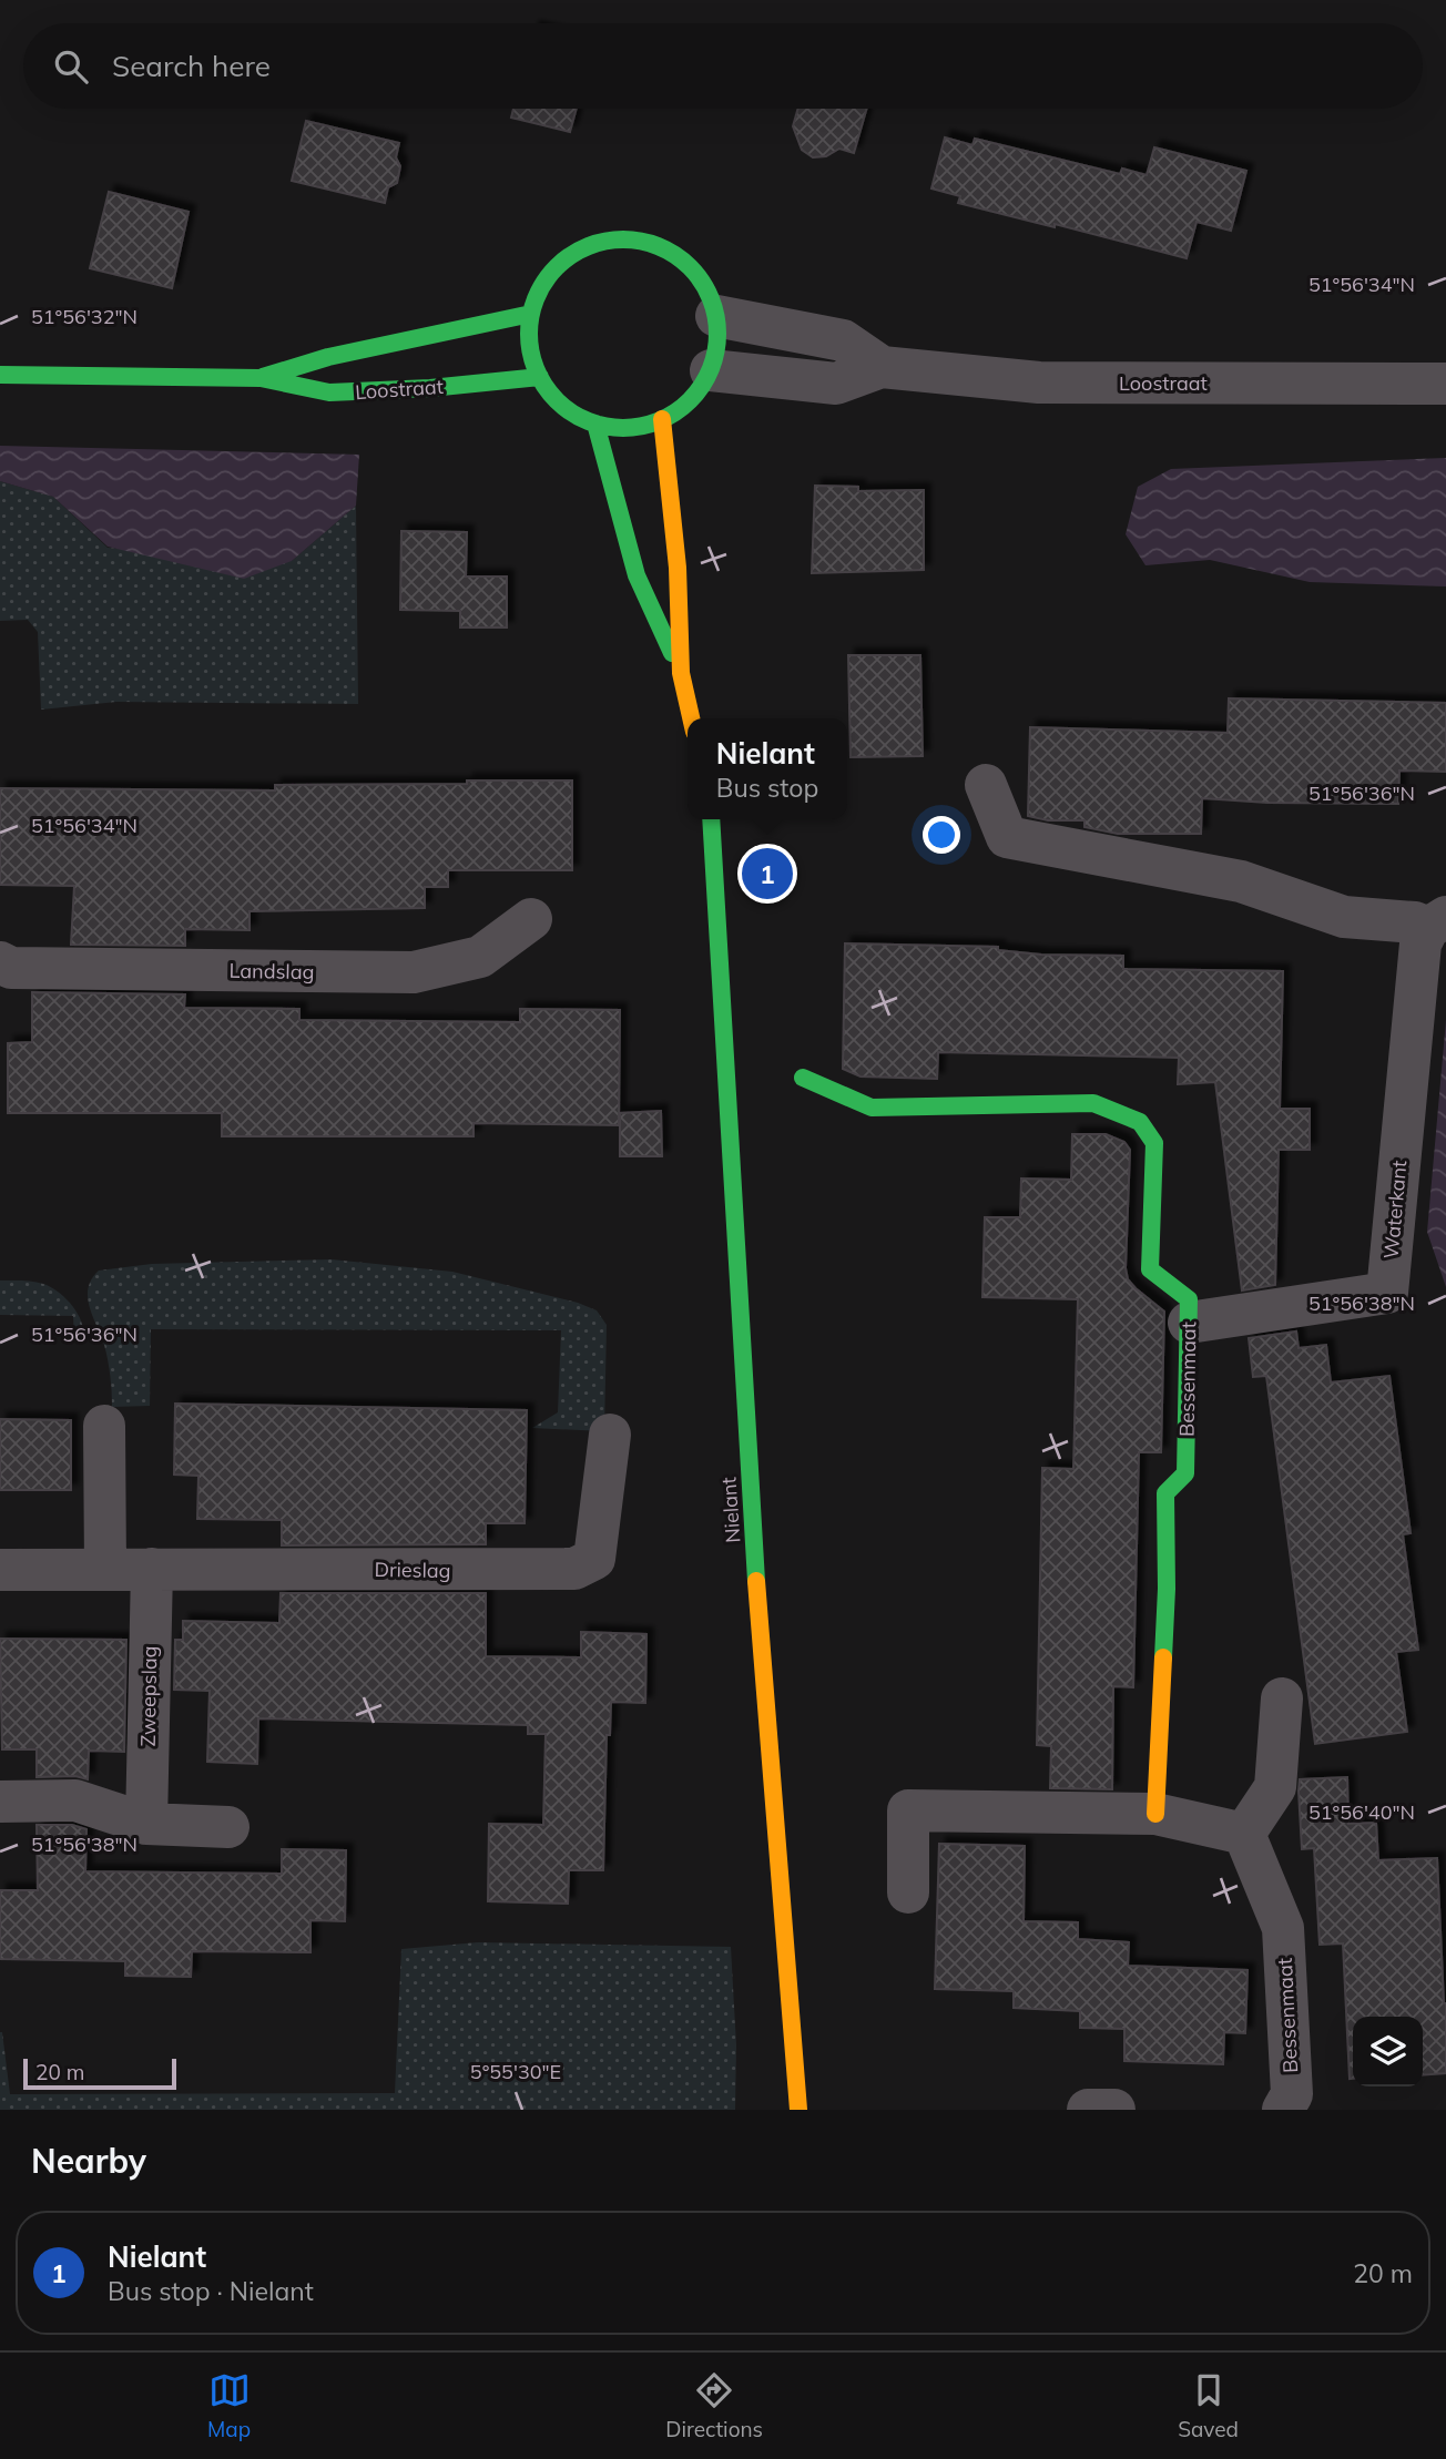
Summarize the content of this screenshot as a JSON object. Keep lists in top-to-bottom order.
{
  "streets": {
    "street": [
      "Loostraat",
      "Landslag",
      "Waterkant",
      "Bessenmaat",
      "Nielant",
      "Drieslag",
      "Zweepslag"
    ]
  },
  "crossings": [
    ["Waterkant", "Bessenmaat"],
    ["Drieslag", "Zweepslag"]
  ],
  "scale_bar": "20 m",
  "page": {
    "search": "Search here",
    "popup": ["Nielant", "Bus stop"],
    "pins": "1",
    "scale": "20 m",
    "heading": "Nearby",
    "list": [
      {
        "mark": "1",
        "name": "Nielant",
        "note": "Bus stop · Nielant",
        "value": "20 m"
      }
    ],
    "nav": ["Map", "Directions", "Saved"]
  },
  "coordinates": [
    "51°56'34\"N",
    "51°56'32\"N",
    "51°56'36\"N",
    "51°56'38\"N",
    "51°56'40\"N",
    "5°55'30\"E"
  ]
}
